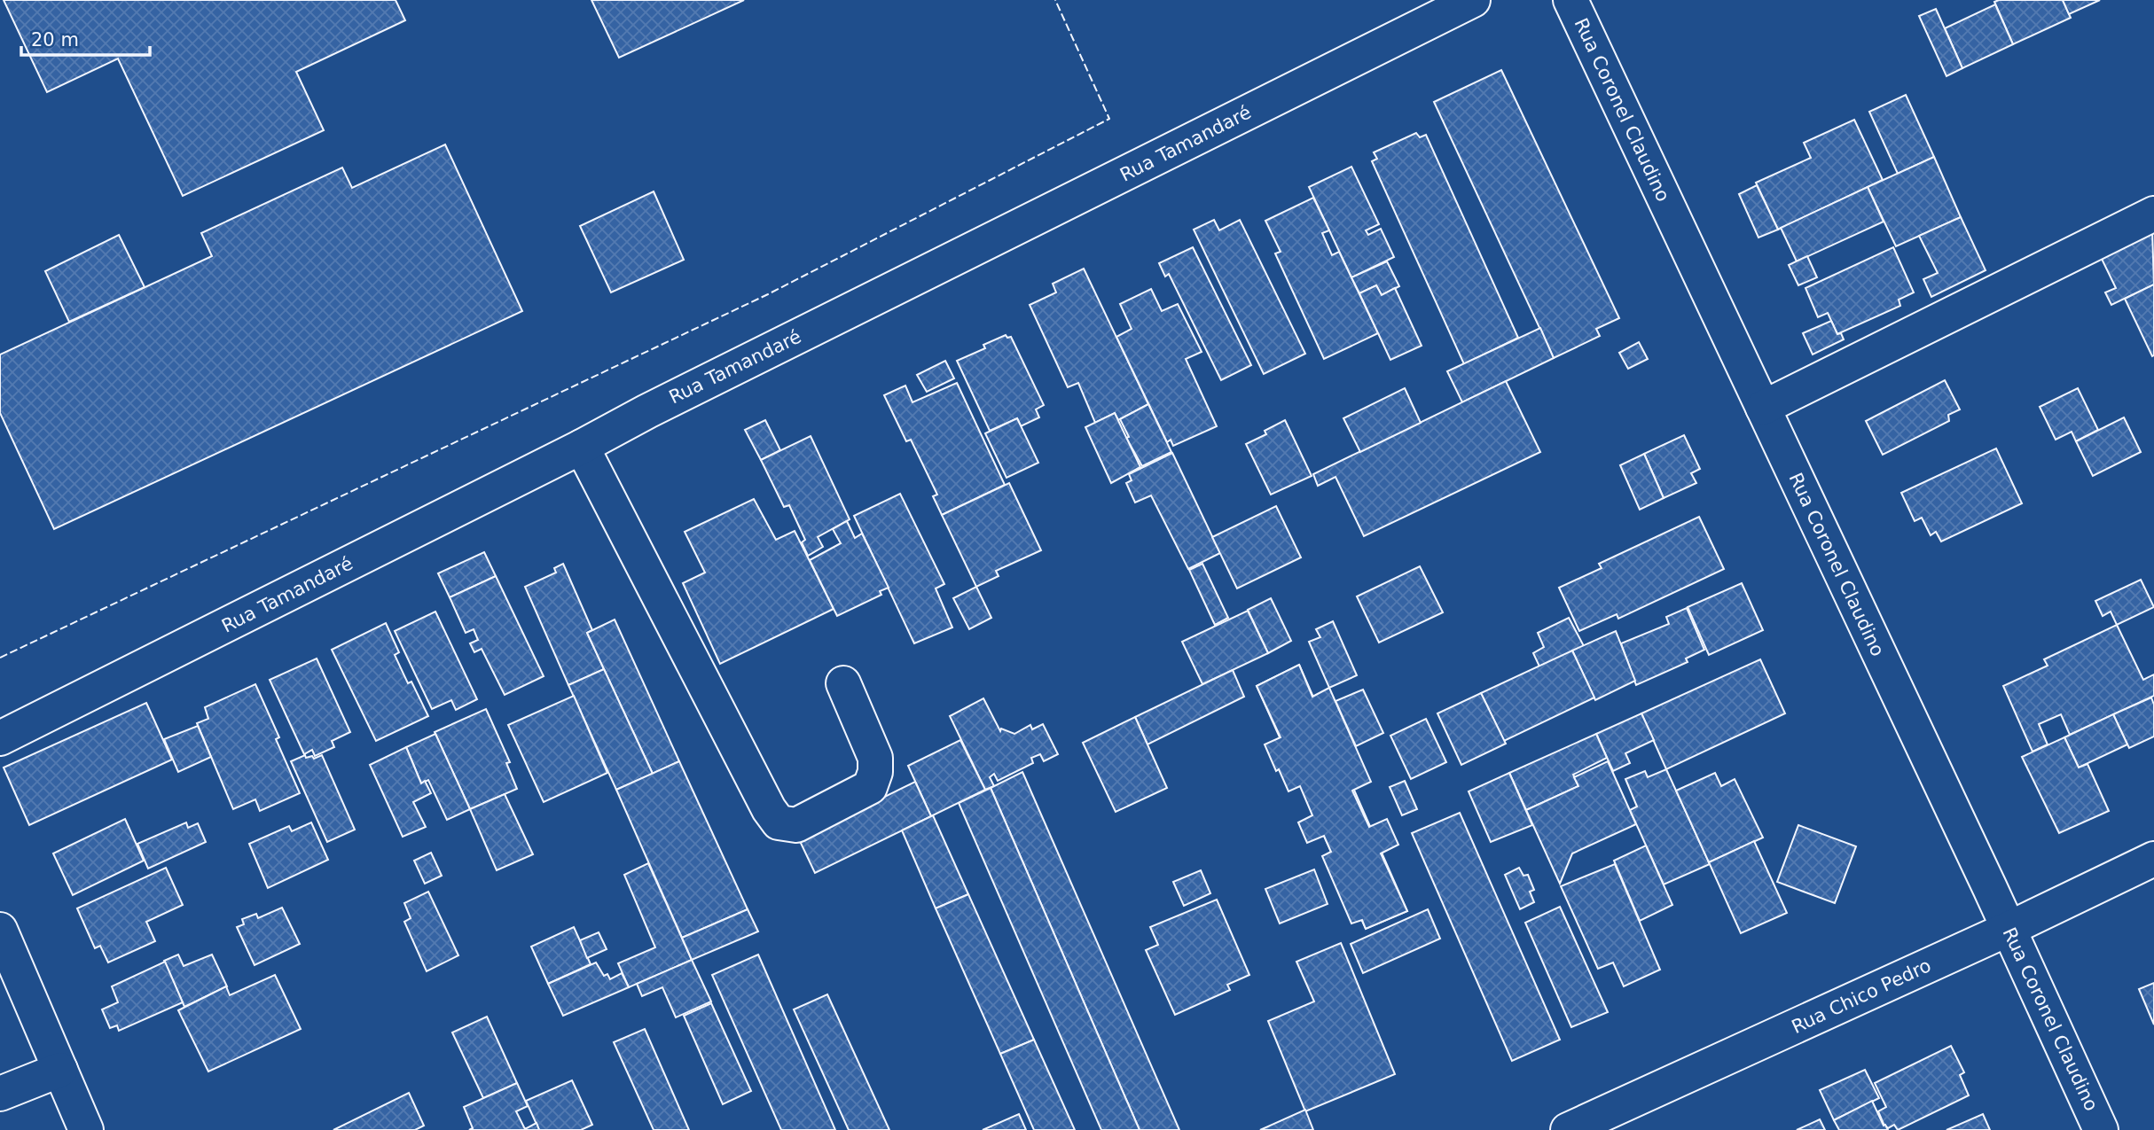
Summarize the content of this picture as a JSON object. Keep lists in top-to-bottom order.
{
  "streets": {
    "street": ["Rua Coronel Claudino", "Rua Tamandaré", "Rua Chico Pedro"]
  },
  "crossings": [
    ["Rua Coronel Claudino", "Rua Chico Pedro"]
  ],
  "scale_bar": "20 m"
}
